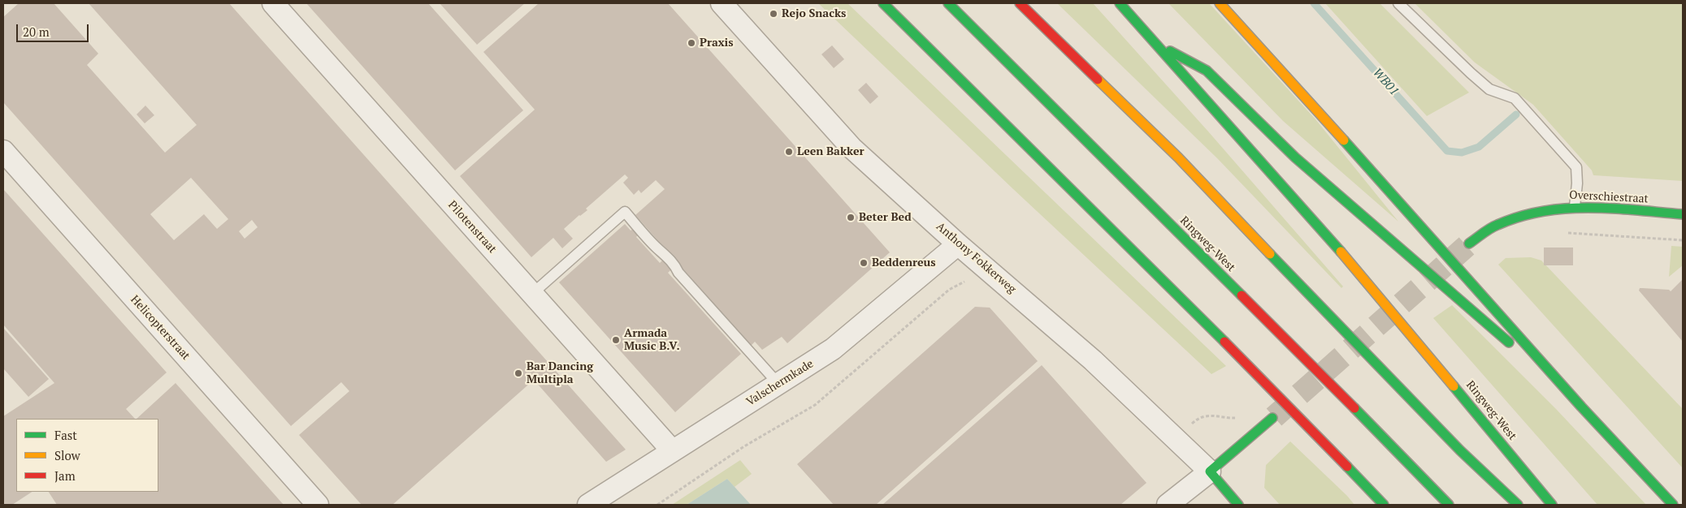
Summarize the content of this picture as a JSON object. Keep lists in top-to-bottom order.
{
  "streets": {
    "main road": ["Overschiestraat", "Ringweg-West", "Anthony Fokkerweg"],
    "street": ["Pilotenstraat", "Helicopterstraat", "Valschermkade"]
  },
  "crossings": [
    ["Pilotenstraat", "Valschermkade"],
    ["Anthony Fokkerweg", "Valschermkade"]
  ],
  "water": ["WB01"],
  "places": [
    "Rejo Snacks",
    "Praxis",
    "Leen Bakker",
    "Beter Bed",
    "Beddenreus",
    "Armada Music B.V.",
    "Bar Dancing Multipla"
  ],
  "legend": ["Fast", "Slow", "Jam"],
  "scale_bar": "20 m"
}
